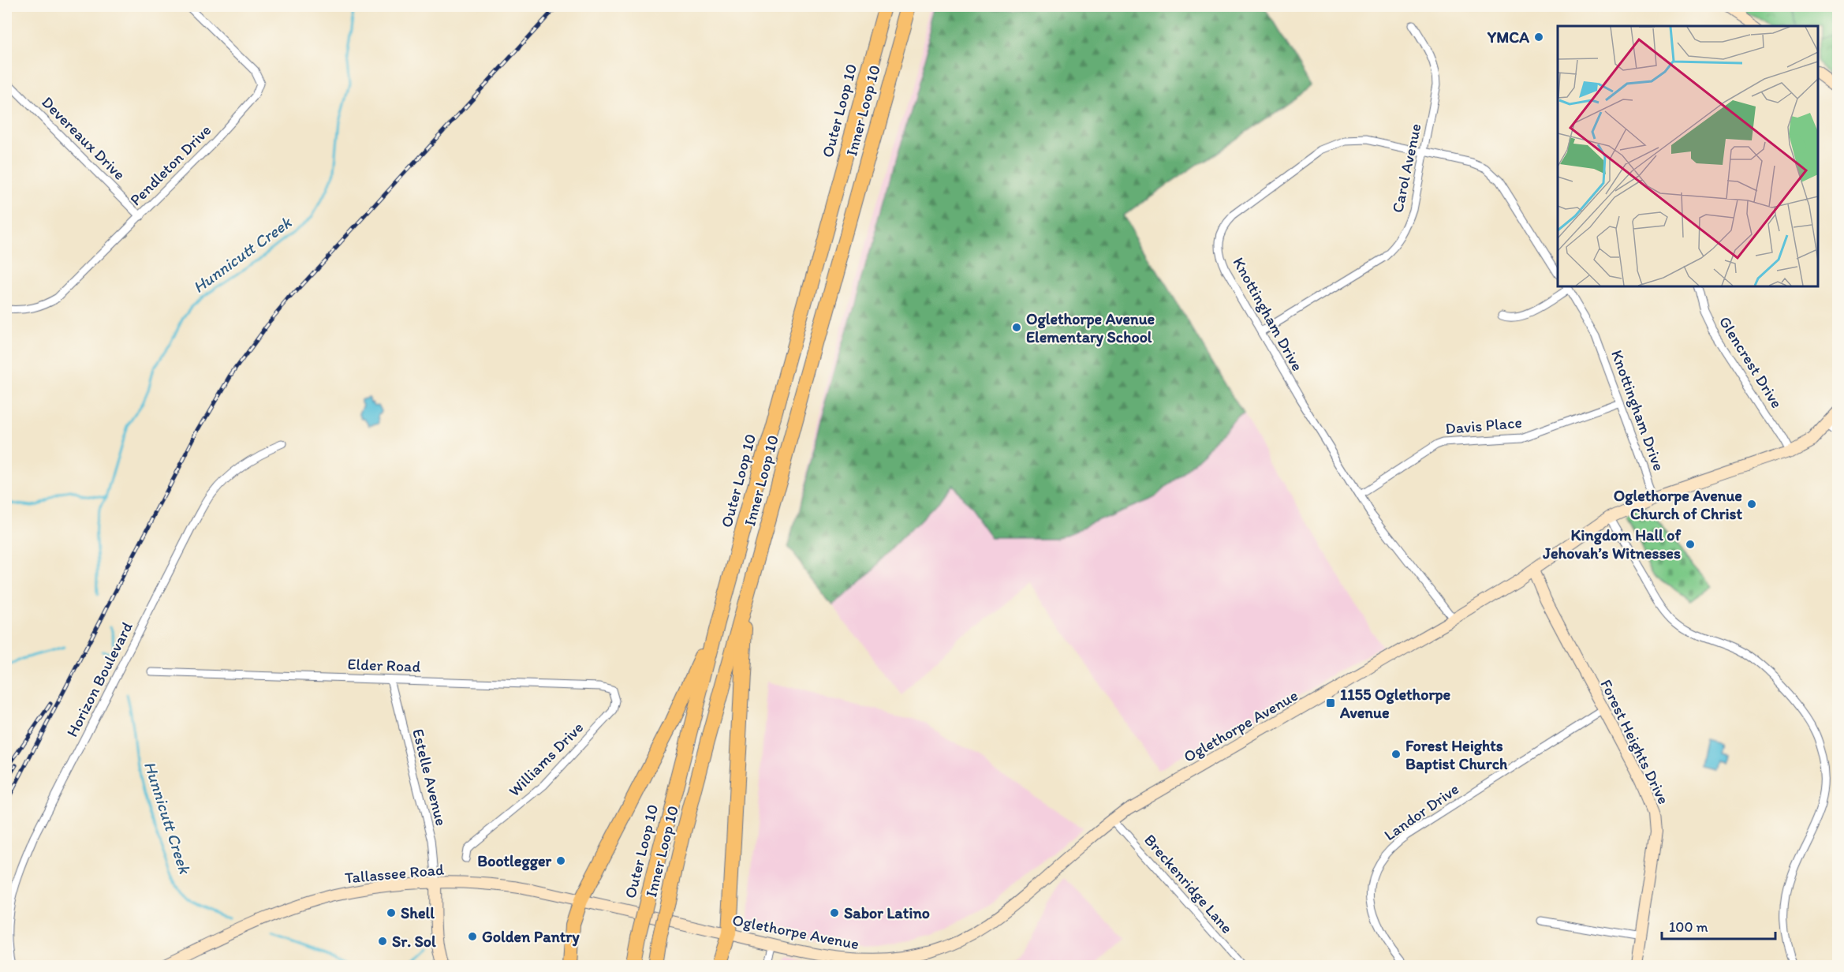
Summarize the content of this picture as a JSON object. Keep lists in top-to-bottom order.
{
  "streets": {
    "highway": ["Outer Loop 10", "Inner Loop 10"],
    "main road": ["Oglethorpe Avenue", "Forest Heights Drive", "Tallassee Road"],
    "street": [
      "Devereaux Drive",
      "Pendleton Drive",
      "Carol Avenue",
      "Knottingham Drive",
      "Glencrest Drive",
      "Davis Place",
      "Elder Road",
      "Horizon Boulevard",
      "Williams Drive",
      "Estelle Avenue",
      "Landor Drive",
      "Breckenridge Lane"
    ]
  },
  "crossings": [
    ["Devereaux Drive", "Pendleton Drive"],
    ["Carol Avenue", "Knottingham Drive"],
    ["Knottingham Drive", "Davis Place"],
    ["Knottingham Drive", "Oglethorpe Avenue"],
    ["Glencrest Drive", "Oglethorpe Avenue"],
    ["Elder Road", "Williams Drive"],
    ["Elder Road", "Estelle Avenue"],
    ["Oglethorpe Avenue", "Forest Heights Drive"],
    ["Oglethorpe Avenue", "Tallassee Road"],
    ["Oglethorpe Avenue", "Breckenridge Lane"],
    ["Forest Heights Drive", "Landor Drive"],
    ["Estelle Avenue", "Tallassee Road"]
  ],
  "water": ["Hunnicutt Creek"],
  "places": {
    "other": [
      "YMCA",
      "Oglethorpe Avenue Elementary School",
      "Oglethorpe Avenue Church of Christ",
      "Kingdom Hall of Jehovah’s Witnesses",
      "Forest Heights Baptist Church",
      "Bootlegger",
      "Shell",
      "Sabor Latino",
      "Golden Pantry",
      "Sr. Sol"
    ],
    "transit": ["1155 Oglethorpe Avenue"]
  },
  "scale_bar": "100 m"
}
